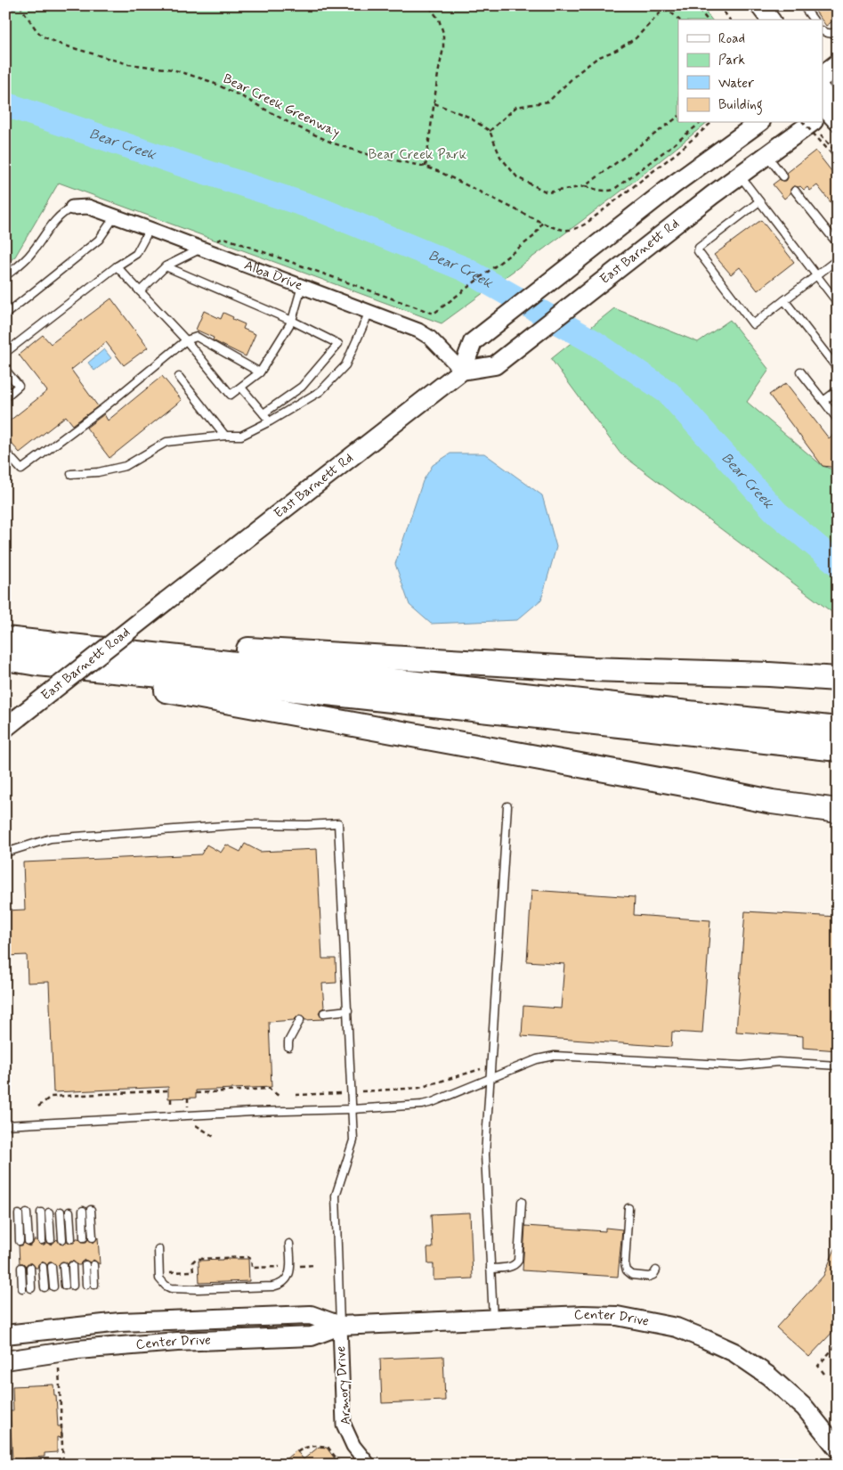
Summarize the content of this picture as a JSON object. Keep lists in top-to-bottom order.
{
  "streets": {
    "main road": ["East Barnett Rd", "East Barnett Road", "Center Drive"],
    "street": ["Alba Drive", "Armory Drive"],
    "path": ["Bear Creek Greenway"]
  },
  "crossings": [
    ["East Barnett Rd", "Alba Drive"],
    ["East Barnett Rd", "East Barnett Road"],
    ["Center Drive", "Armory Drive"]
  ],
  "water": ["Bear Creek"],
  "parks": ["Bear Creek Park"],
  "legend": [
    "Road",
    "Park",
    "Water",
    "Building"
  ]
}
